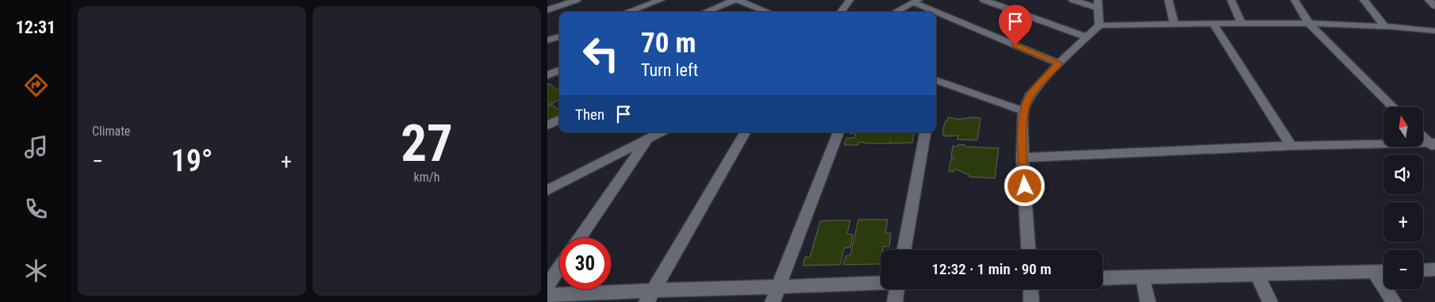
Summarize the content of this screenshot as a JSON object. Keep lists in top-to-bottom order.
{
  "north": "top",
  "page": {
    "tabs": "12:31",
    "tile": [
      "Climate",
      ["27", "km/h"]
    ],
    "turn": ["70 m", "Turn left"],
    "then": "Then",
    "map_buttons": ["+", "−"],
    "heat": ["−", "19°", "+"],
    "limit": "30",
    "trip": "12:32 · 1 min · 90 m"
  }
}
